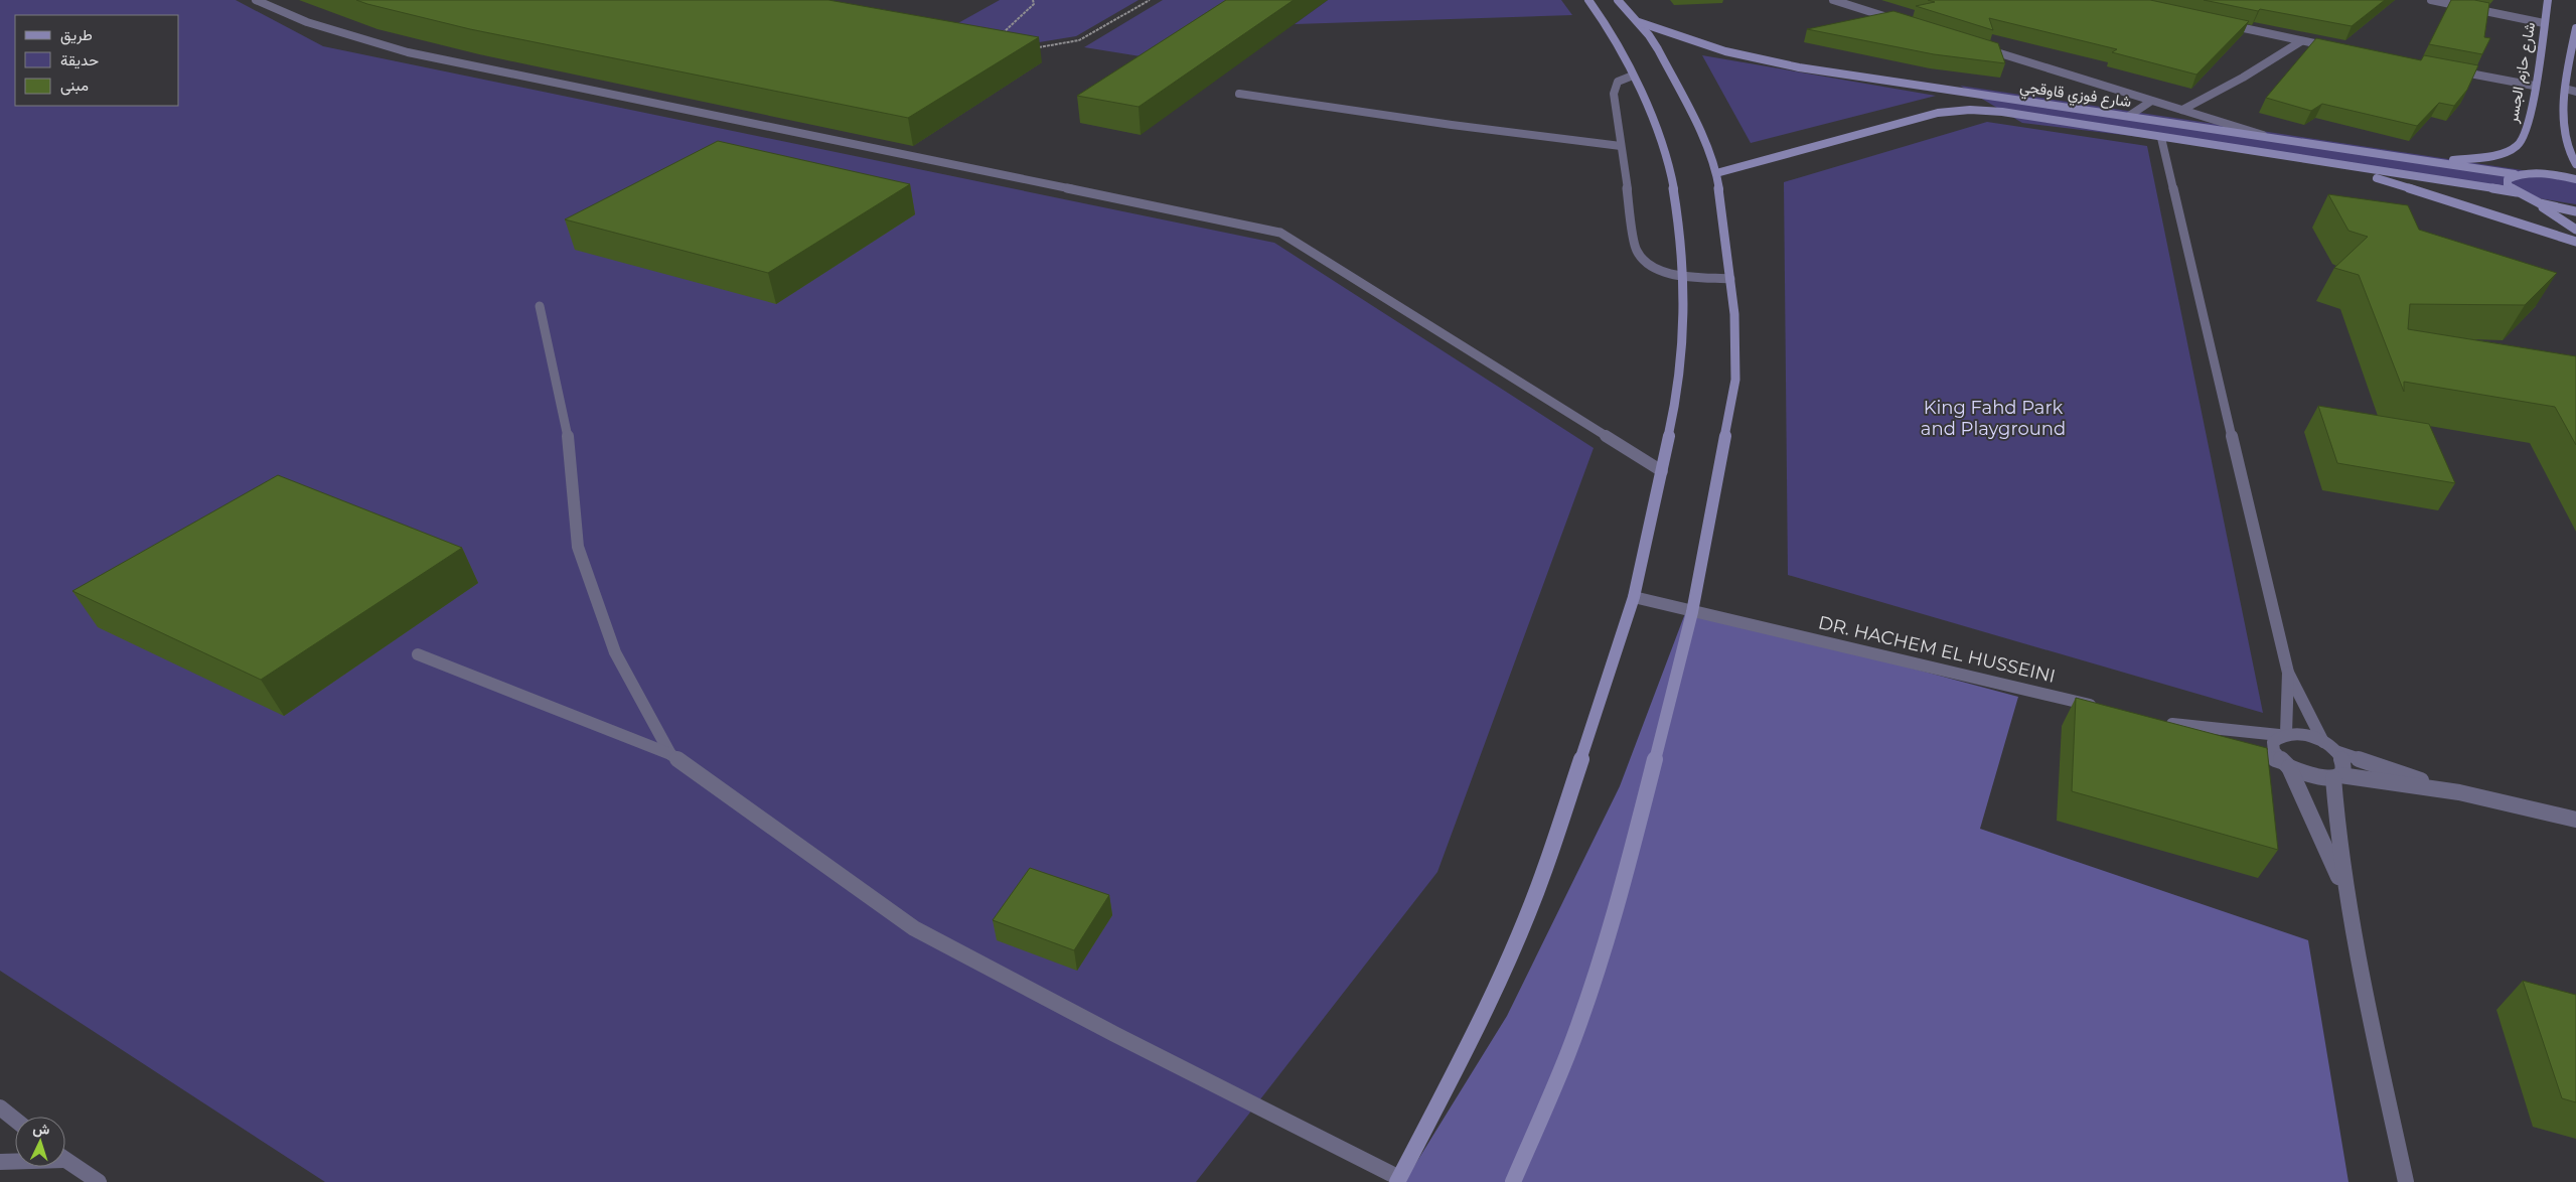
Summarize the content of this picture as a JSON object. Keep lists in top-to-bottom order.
{
  "streets": {
    "street": ["شارع حازم الجسر", "شارع فوزي قاوقجي", "DR. HACHEM EL HUSSEINI"]
  },
  "crossings": [
    ["شارع حازم الجسر", "شارع فوزي قاوقجي"]
  ],
  "parks": ["King Fahd Park and Playground"],
  "legend": ["طريق", "حديقة", "مبنى"],
  "north": "top"
}
